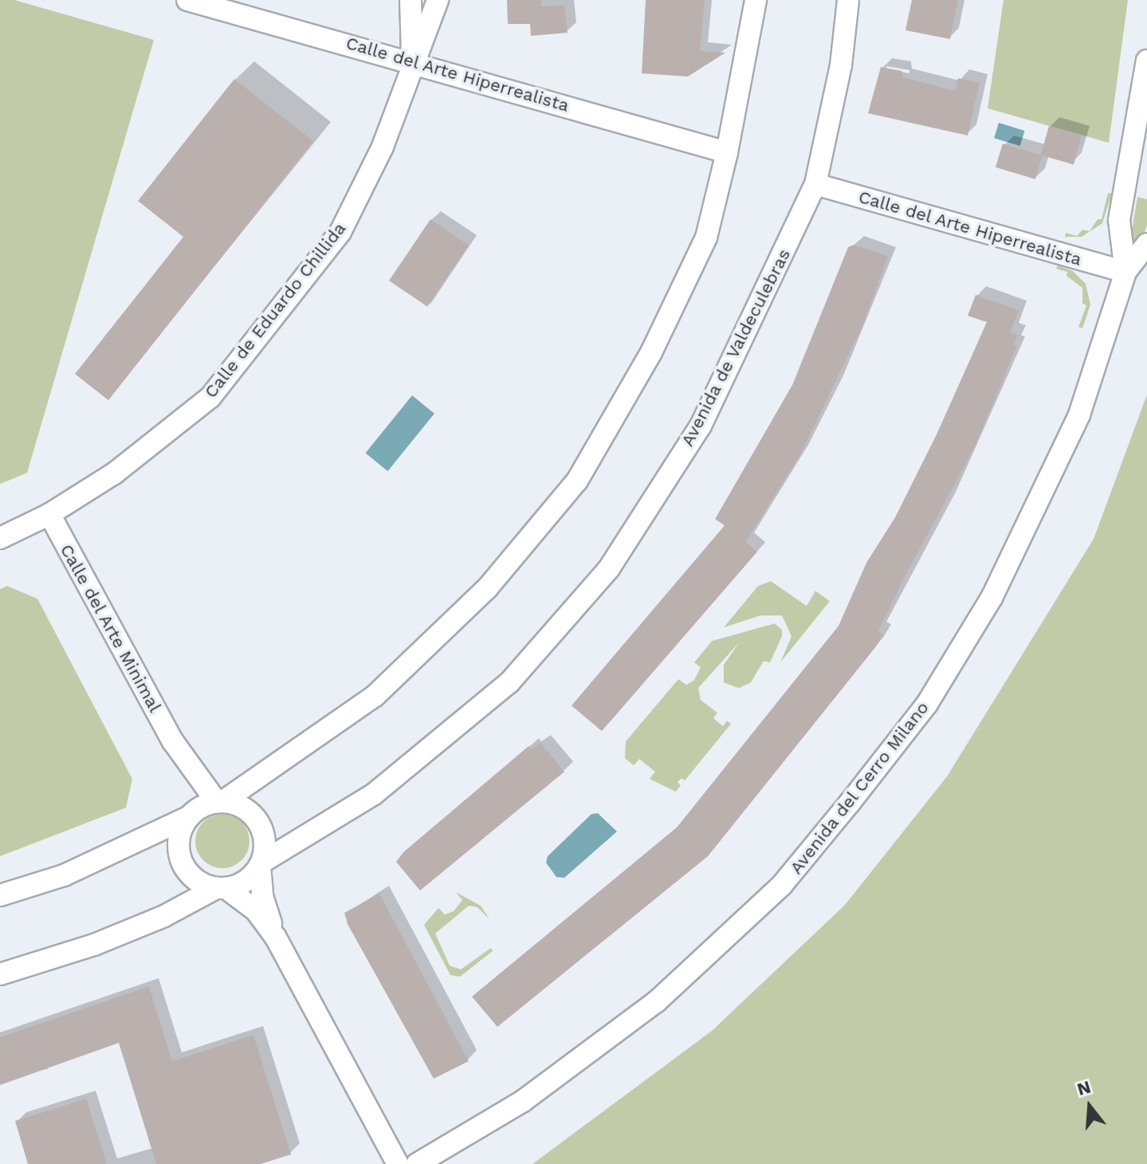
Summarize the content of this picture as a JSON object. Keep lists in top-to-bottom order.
{
  "streets": {
    "street": [
      "Calle del Arte Hiperrealista",
      "Calle de Eduardo Chillida",
      "Avenida de Valdeculebras",
      "Calle del Arte Minimal",
      "Avenida del Cerro Milano"
    ]
  },
  "crossings": [
    ["Calle del Arte Hiperrealista", "Calle de Eduardo Chillida"],
    ["Calle del Arte Hiperrealista", "Avenida de Valdeculebras"],
    ["Calle del Arte Hiperrealista", "Avenida del Cerro Milano"],
    ["Calle de Eduardo Chillida", "Calle del Arte Minimal"],
    ["Avenida de Valdeculebras", "Calle del Arte Minimal"]
  ],
  "north": "top"
}
